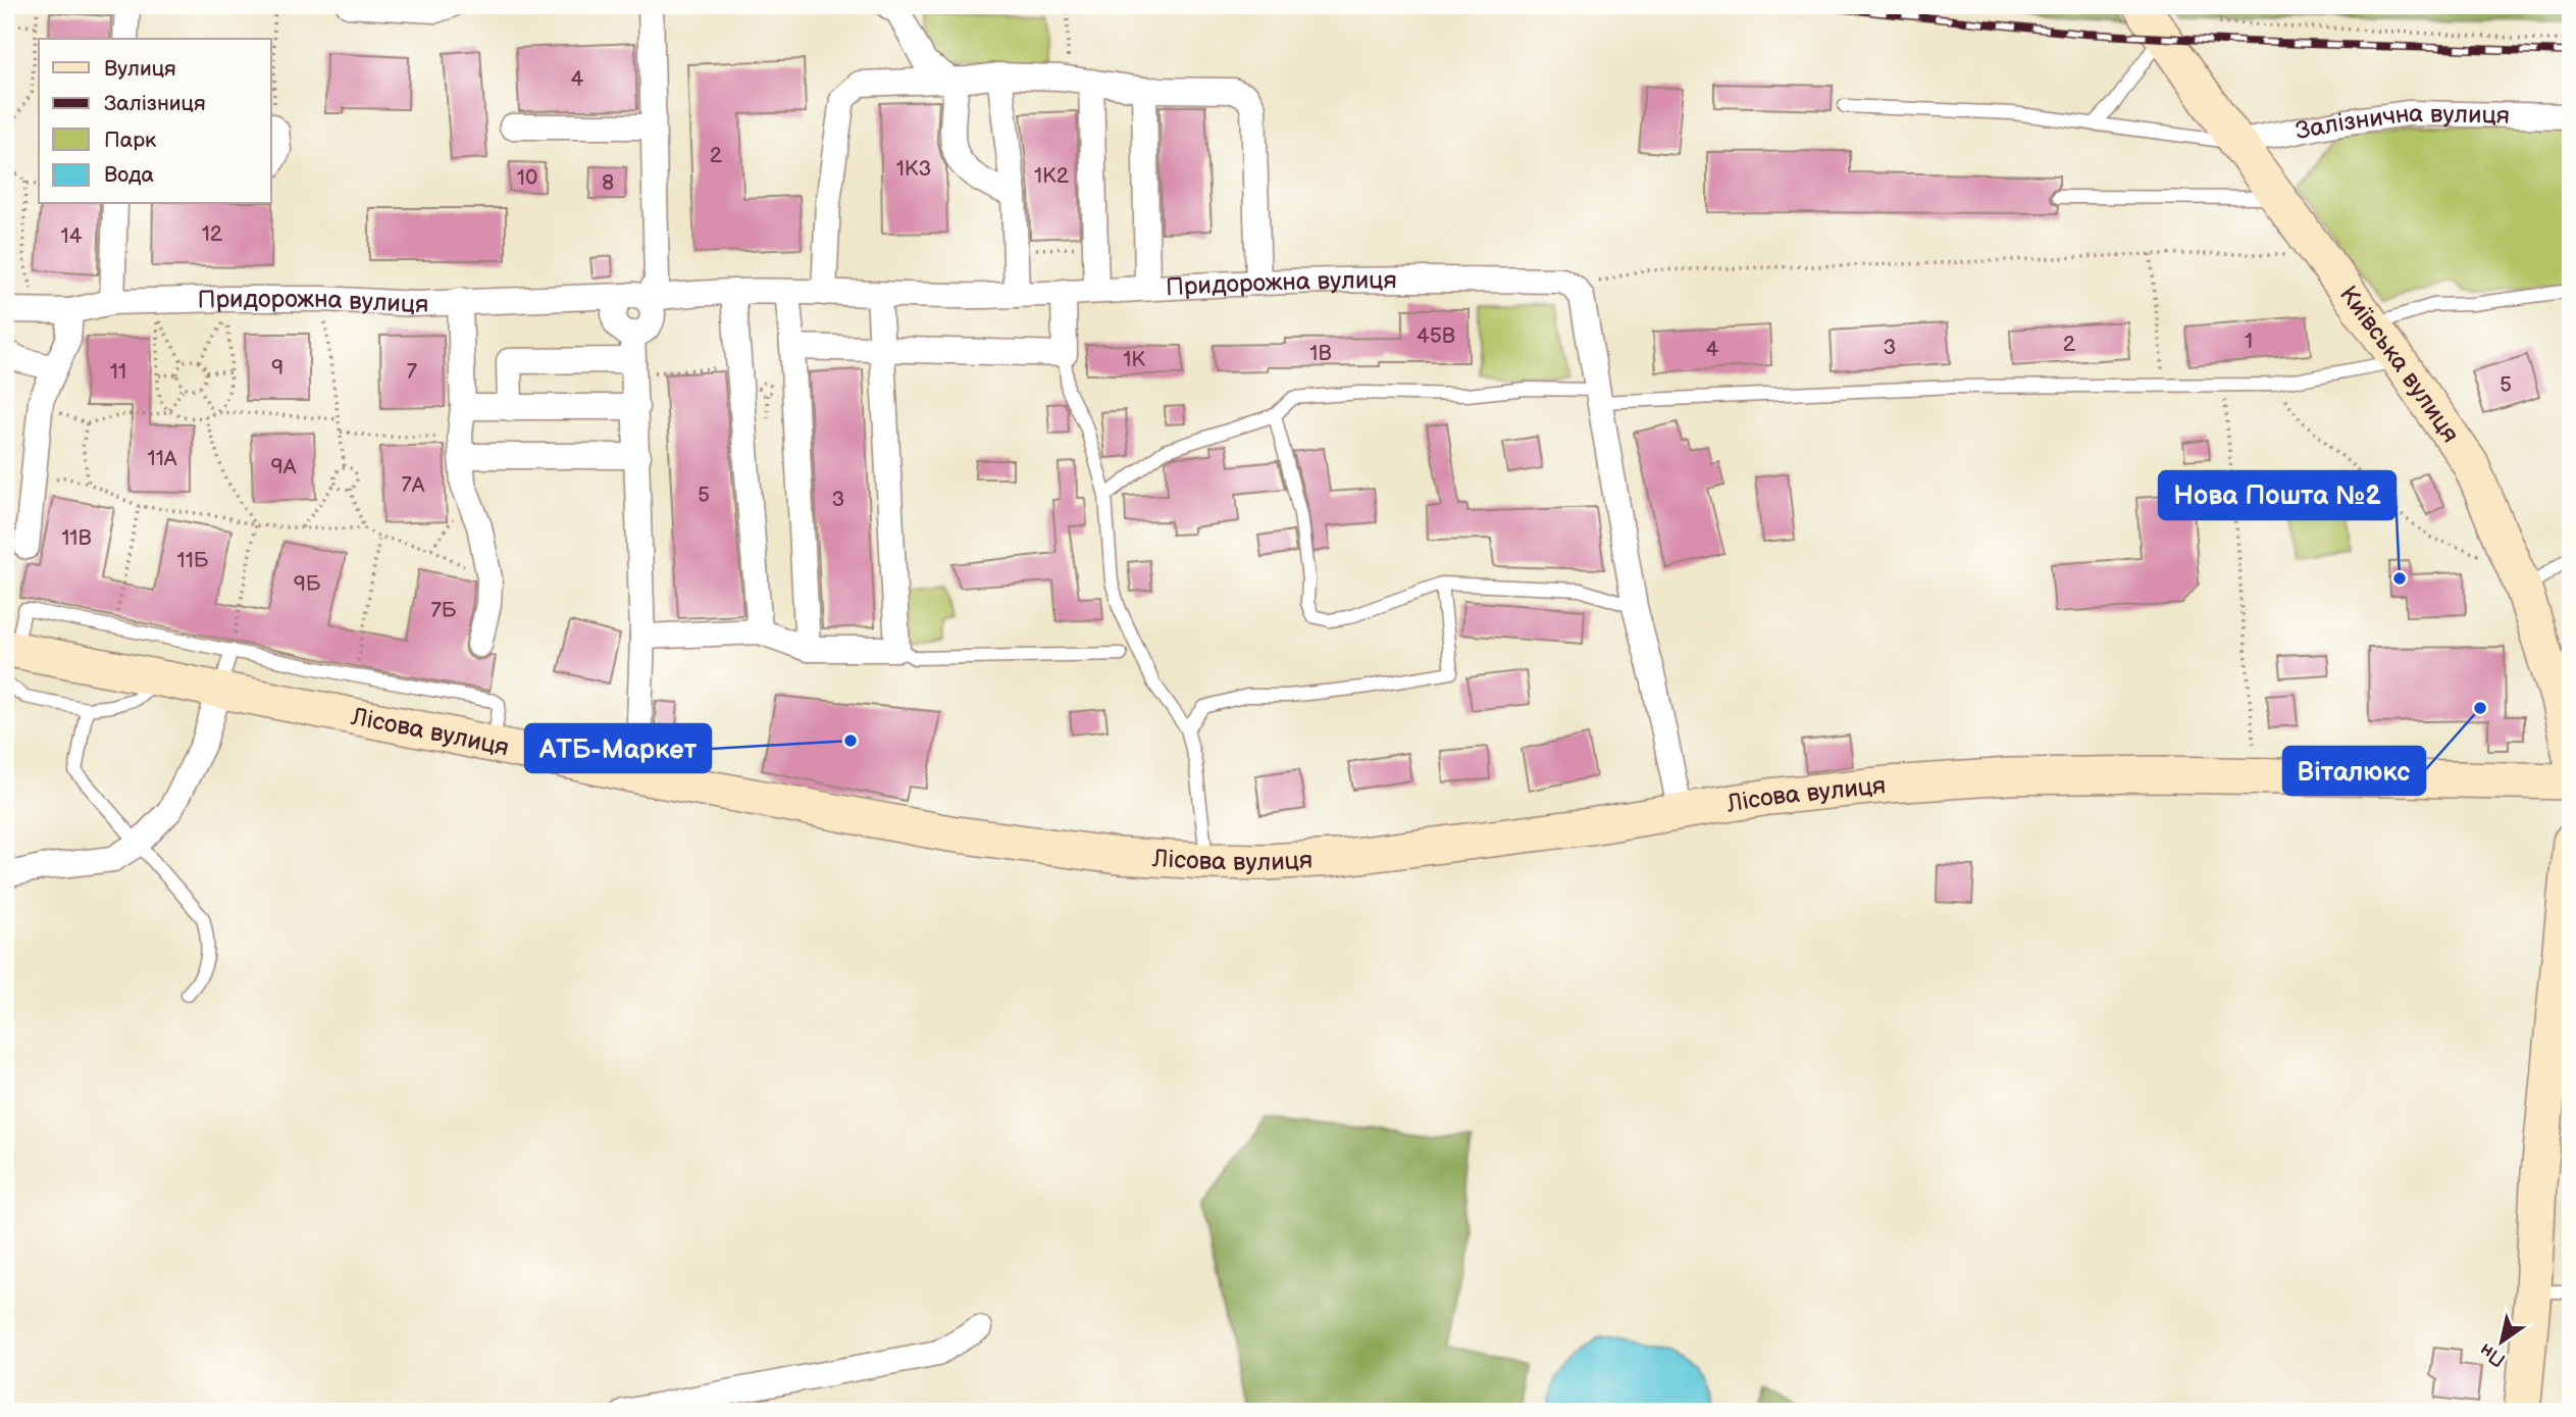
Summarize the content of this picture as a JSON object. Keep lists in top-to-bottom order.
{
  "streets": {
    "main road": ["Київська вулиця", "Лісова вулиця"],
    "street": ["Залізнична вулиця", "Придорожна вулиця"]
  },
  "crossings": [
    ["Залізнична вулиця", "Київська вулиця"]
  ],
  "places": ["Нова Пошта №2", "Віталюкс", "АТБ-Маркет"],
  "house_numbers": [
    "4",
    "2",
    "1К3",
    "1К2",
    "10",
    "8",
    "12",
    "14",
    "45В",
    "1",
    "2",
    "3",
    "4",
    "1В",
    "1К",
    "9",
    "11",
    "7",
    "5",
    "11А",
    "9А",
    "7А",
    "5",
    "3",
    "11В",
    "11Б",
    "9Б",
    "7Б"
  ],
  "legend": [
    "Вулиця",
    "Залізниця",
    "Парк",
    "Вода"
  ],
  "north": "bottom left"
}
